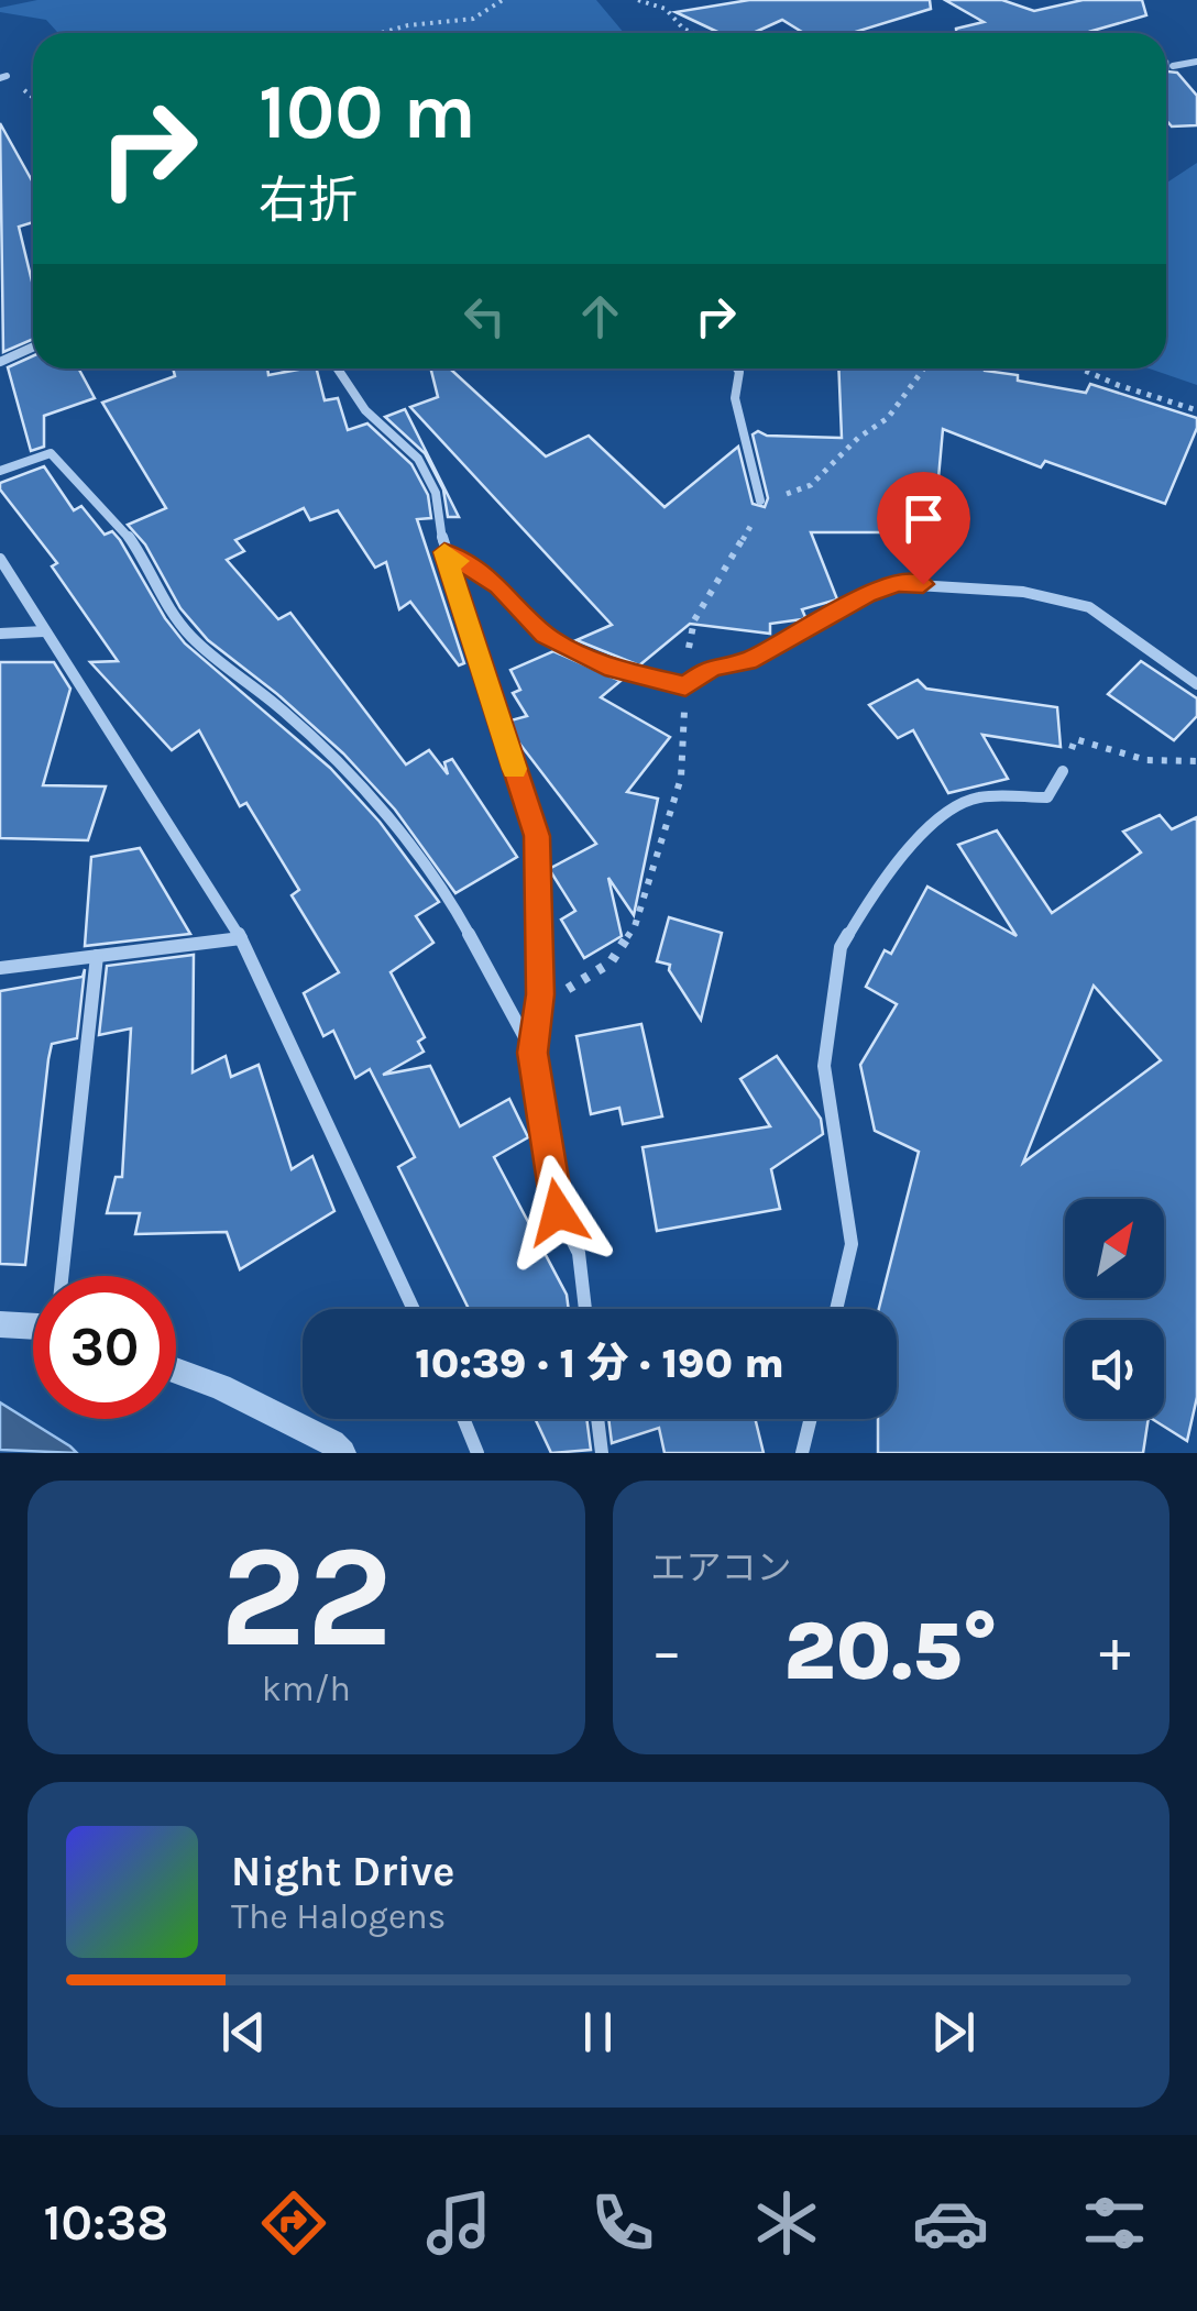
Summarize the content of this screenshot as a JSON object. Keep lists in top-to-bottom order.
{
  "north": "top right",
  "page": {
    "turn": ["100 m", "右折"],
    "limit": "30",
    "trip": "10:39 · 1 分 · 190 m",
    "tile": [
      ["22", "km/h"],
      "エアコン"
    ],
    "heat": ["−", "20.5°", "+"],
    "song": ["Night Drive", "The Halogens"],
    "tabs": "10:38"
  }
}
